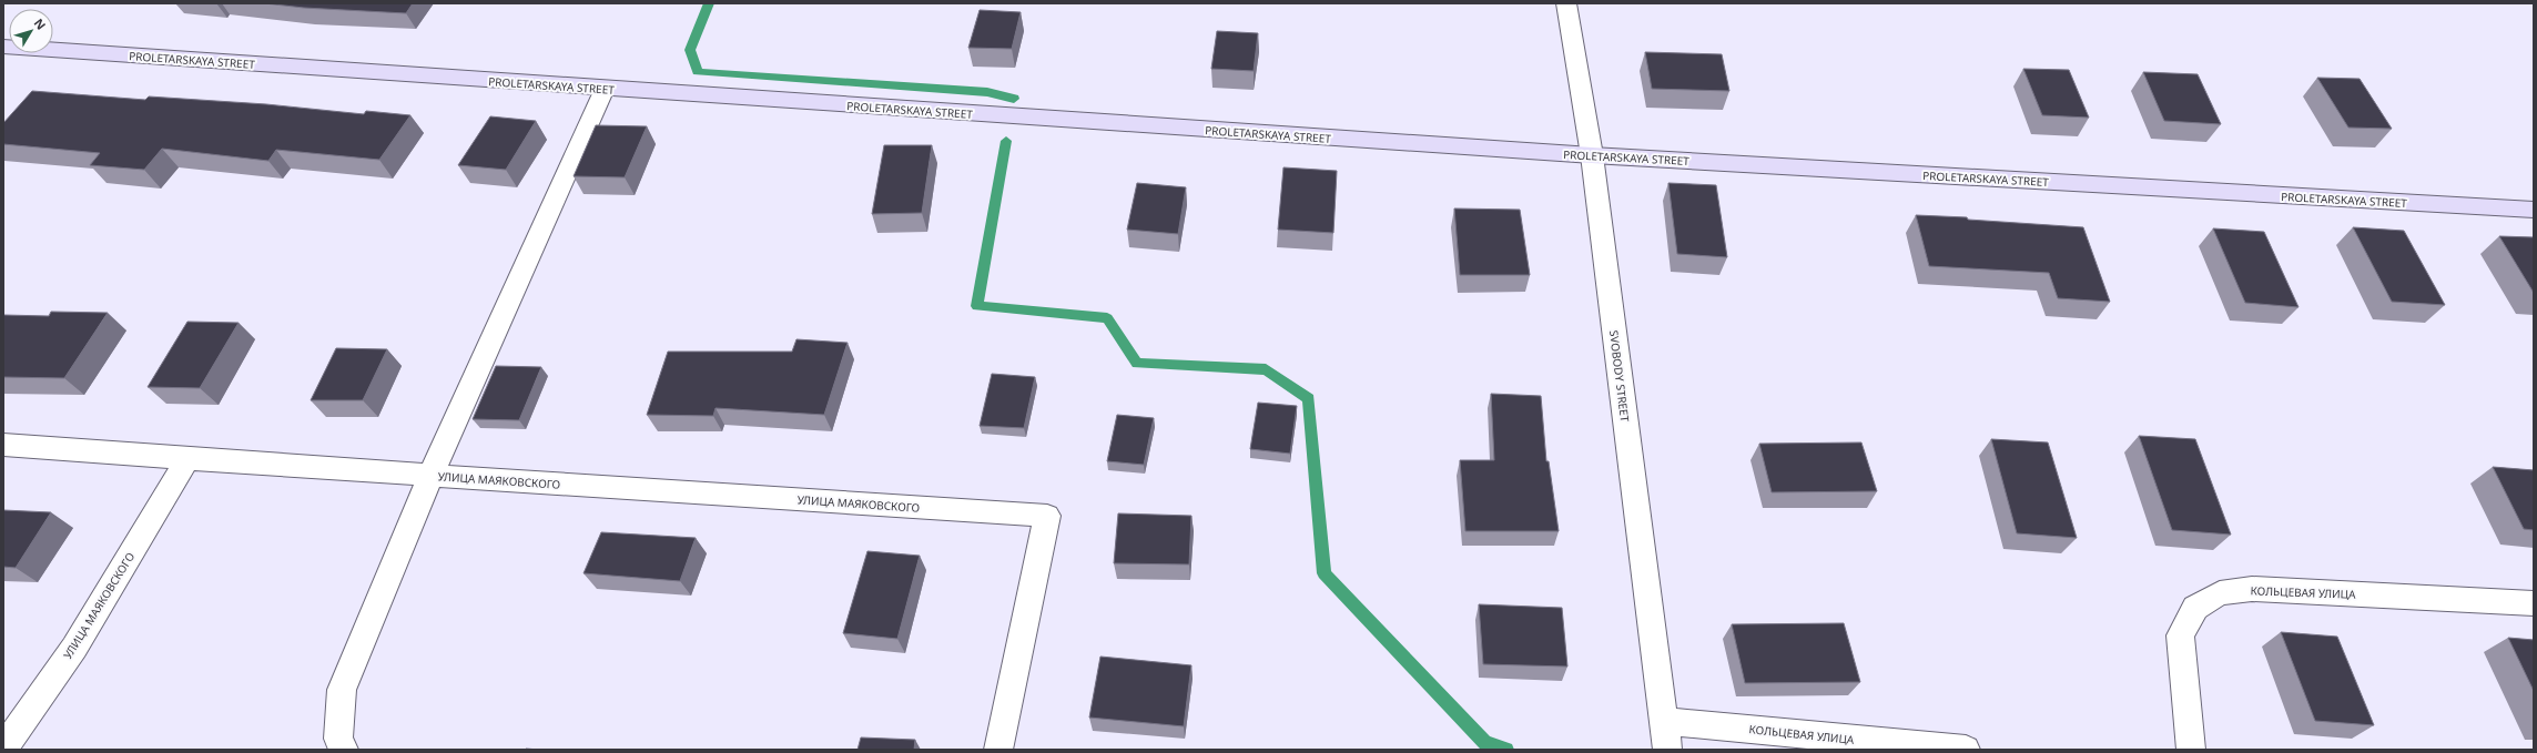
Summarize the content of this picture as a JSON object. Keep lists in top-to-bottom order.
{
  "streets": {
    "main road": ["PROLETARSKAYA STREET"],
    "street": ["SVOBODY STREET", "УЛИЦА МАЯКОВСКОГО", "КОЛЬЦЕВАЯ УЛИЦА"]
  },
  "crossings": [
    ["PROLETARSKAYA STREET", "SVOBODY STREET"],
    ["PROLETARSKAYA STREET", "УЛИЦА МАЯКОВСКОГО"],
    ["SVOBODY STREET", "КОЛЬЦЕВАЯ УЛИЦА"]
  ],
  "north": "top right"
}
